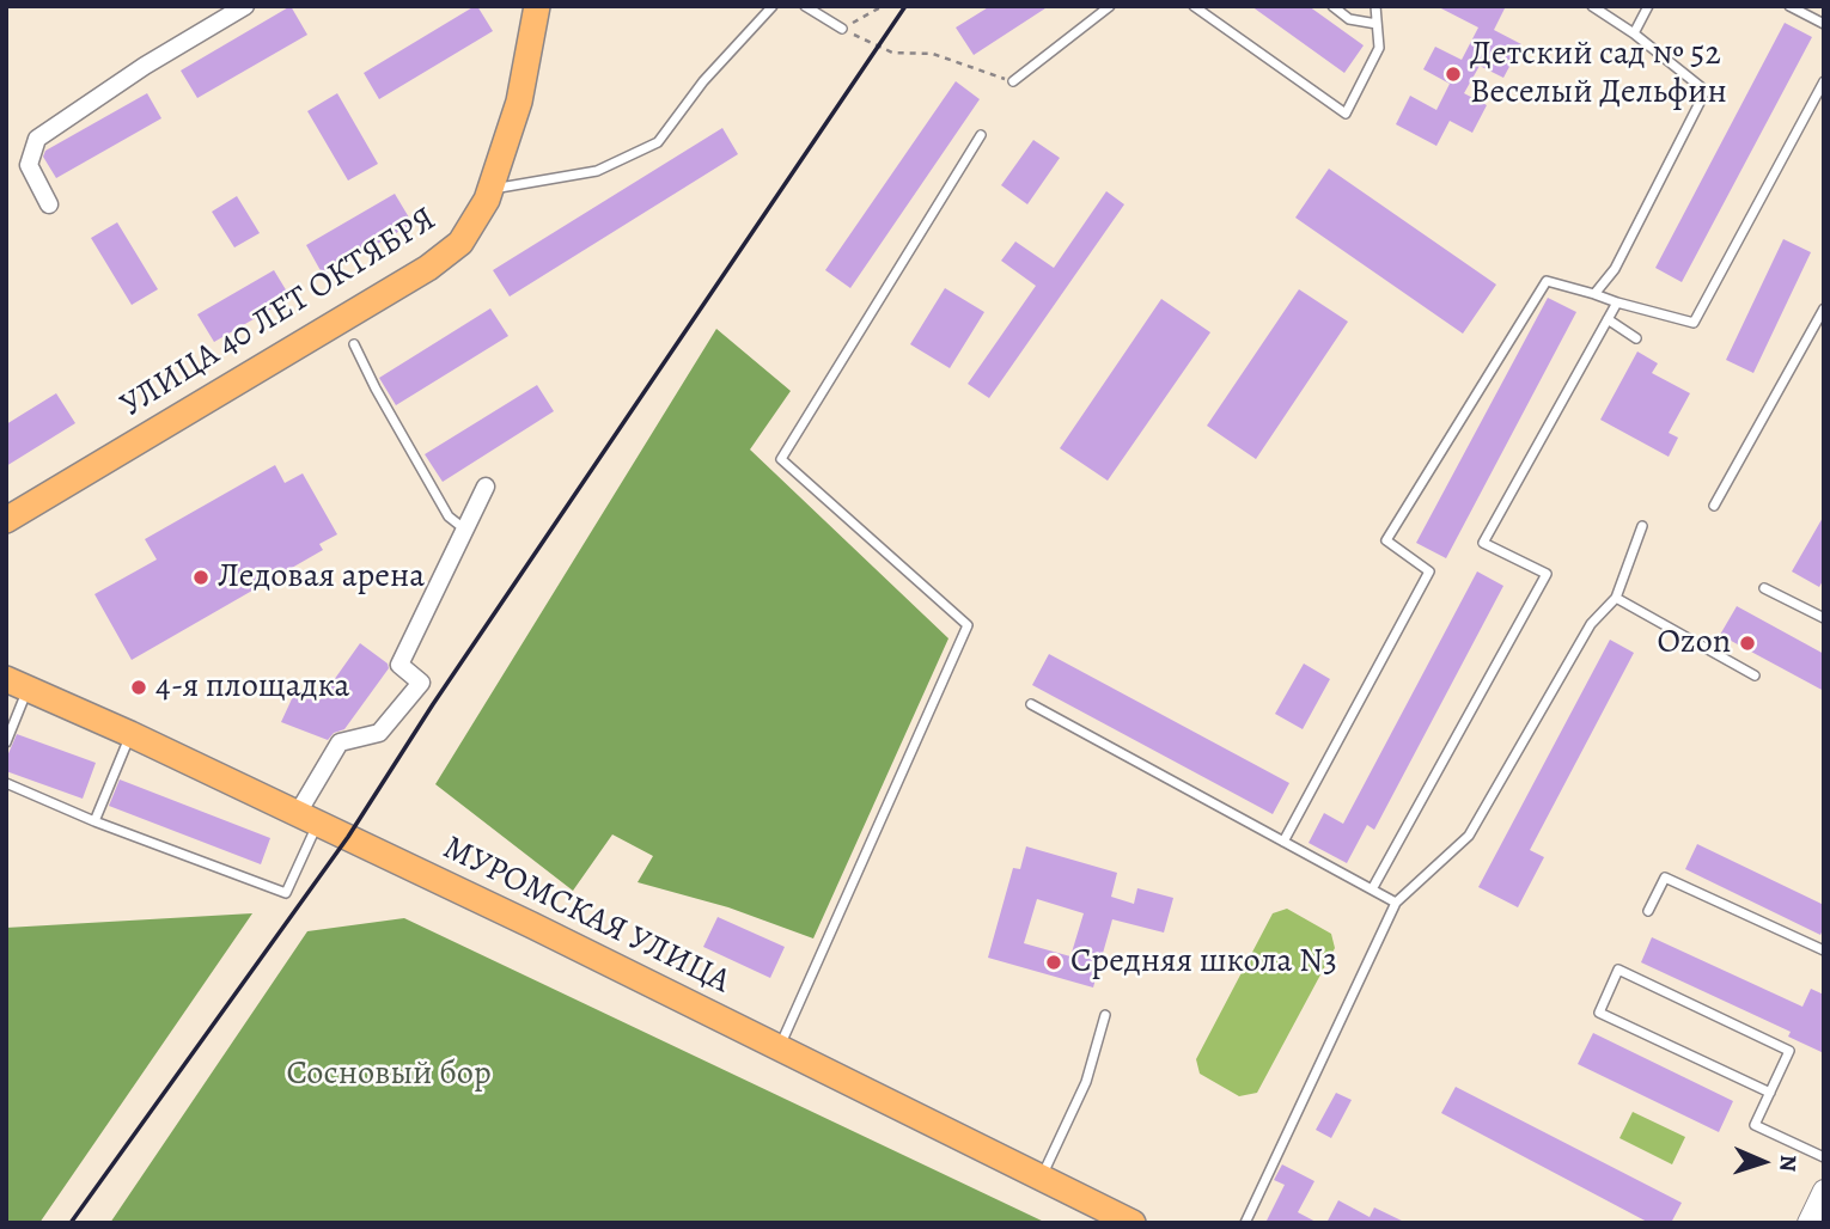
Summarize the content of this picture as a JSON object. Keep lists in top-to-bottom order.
{
  "streets": {
    "main road": ["УЛИЦА 40 ЛЕТ ОКТЯБРЯ", "МУРОМСКАЯ УЛИЦА"]
  },
  "parks": ["Сосновый бор"],
  "places": [
    "Детский сад № 52 Веселый Дельфин",
    "Ледовая арена",
    "Ozon",
    "4-я площадка",
    "Средняя школа N3"
  ],
  "north": "right"
}
